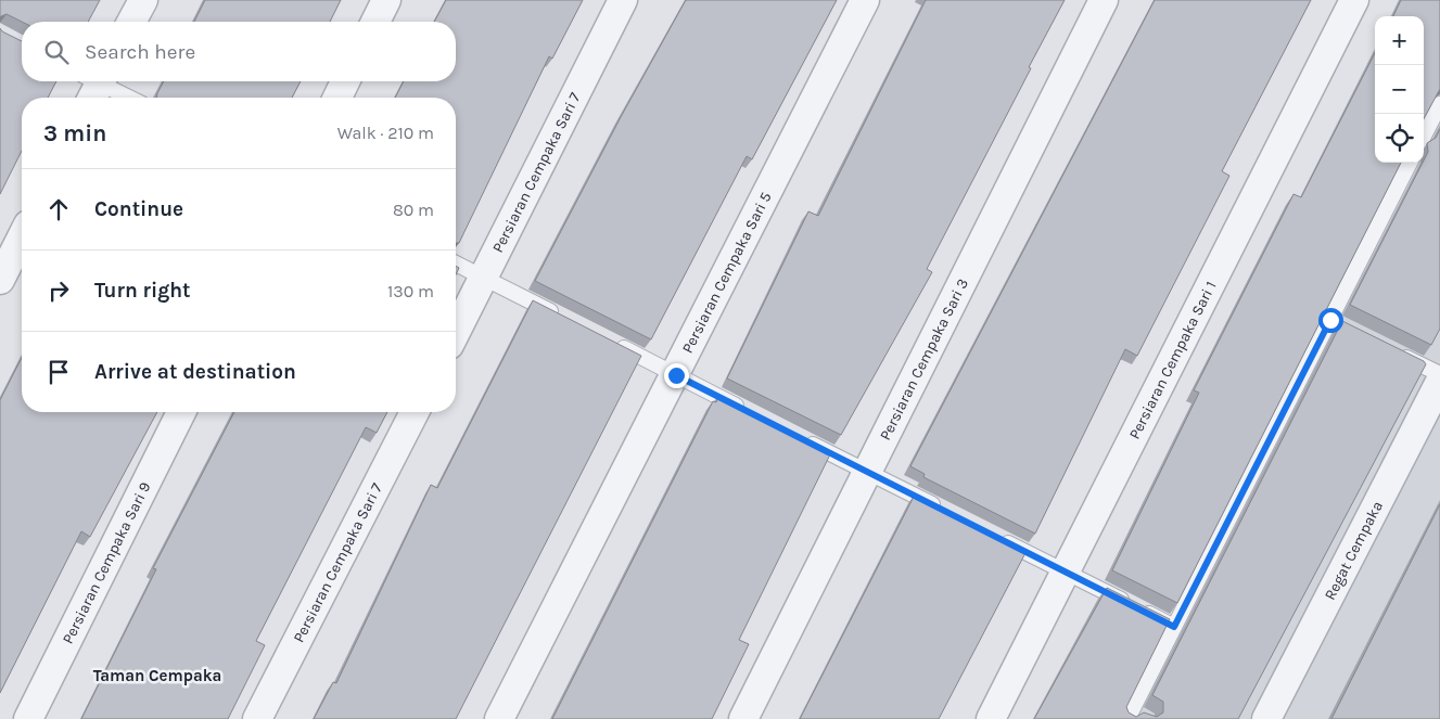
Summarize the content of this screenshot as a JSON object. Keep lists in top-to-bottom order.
{
  "streets": {
    "street": [
      "Persiaran Cempaka Sari 7",
      "Persiaran Cempaka Sari 5",
      "Persiaran Cempaka Sari 3",
      "Persiaran Cempaka Sari 1",
      "Regat Cempaka",
      "Persiaran Cempaka Sari 9"
    ]
  },
  "districts": ["Taman Cempaka"],
  "page": {
    "map_buttons": ["+", "−"],
    "search": "Search here",
    "heading": ["3 min", "Walk · 210 m"],
    "list": [
      ["Continue", "80 m"],
      ["Turn right", "130 m"],
      "Arrive at destination"
    ]
  }
}
